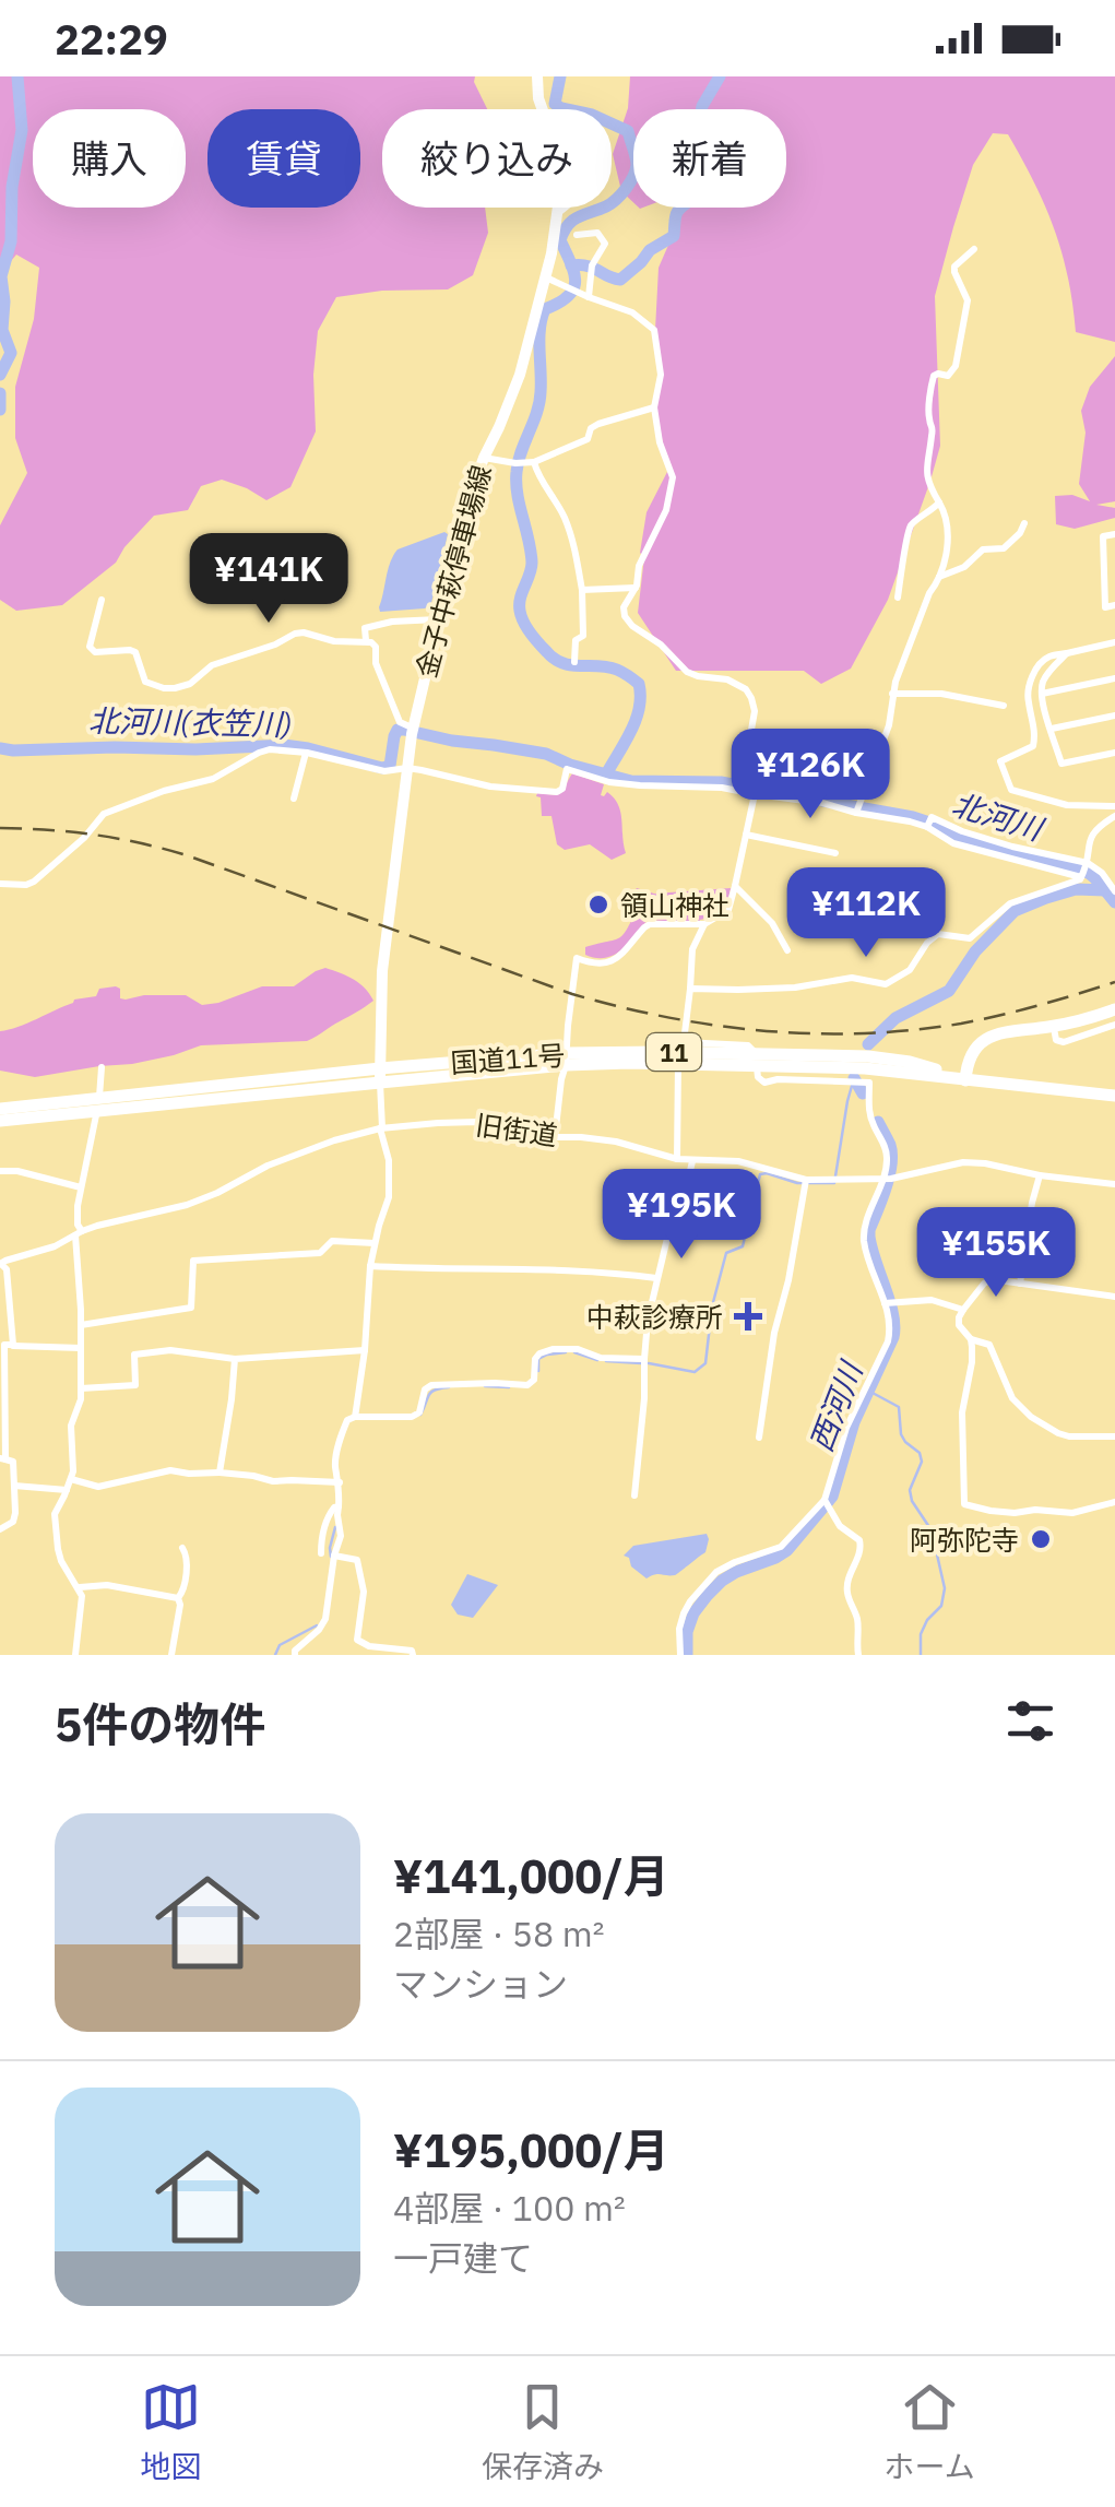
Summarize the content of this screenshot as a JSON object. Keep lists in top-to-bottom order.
{
  "streets": {
    "highway": ["11", "国道11号"],
    "main road": ["金子中萩停車場線"],
    "street": ["旧街道"]
  },
  "crossings": [
    ["金子中萩停車場線", "国道11号"]
  ],
  "water": ["北河川(衣笠川)", "北河川", "西河川"],
  "places": {
    "other": ["領山神社", "阿弥陀寺"],
    "health": ["中萩診療所"]
  },
  "page": {
    "status": "22:29",
    "chip": [
      "購入",
      "賃貸",
      "絞り込み",
      "新着"
    ],
    "price": [
      "¥141K",
      "¥126K",
      "¥112K",
      "¥195K",
      "¥155K"
    ],
    "heading": "5件の物件",
    "list": [
      {
        "name": "¥141,000/月",
        "note": "2部屋 · 58 m² · マンション"
      },
      {
        "name": "¥195,000/月",
        "note": "4部屋 · 100 m² · 一戸建て"
      }
    ],
    "tabs": ["地図", "保存済み", "ホーム"]
  }
}
